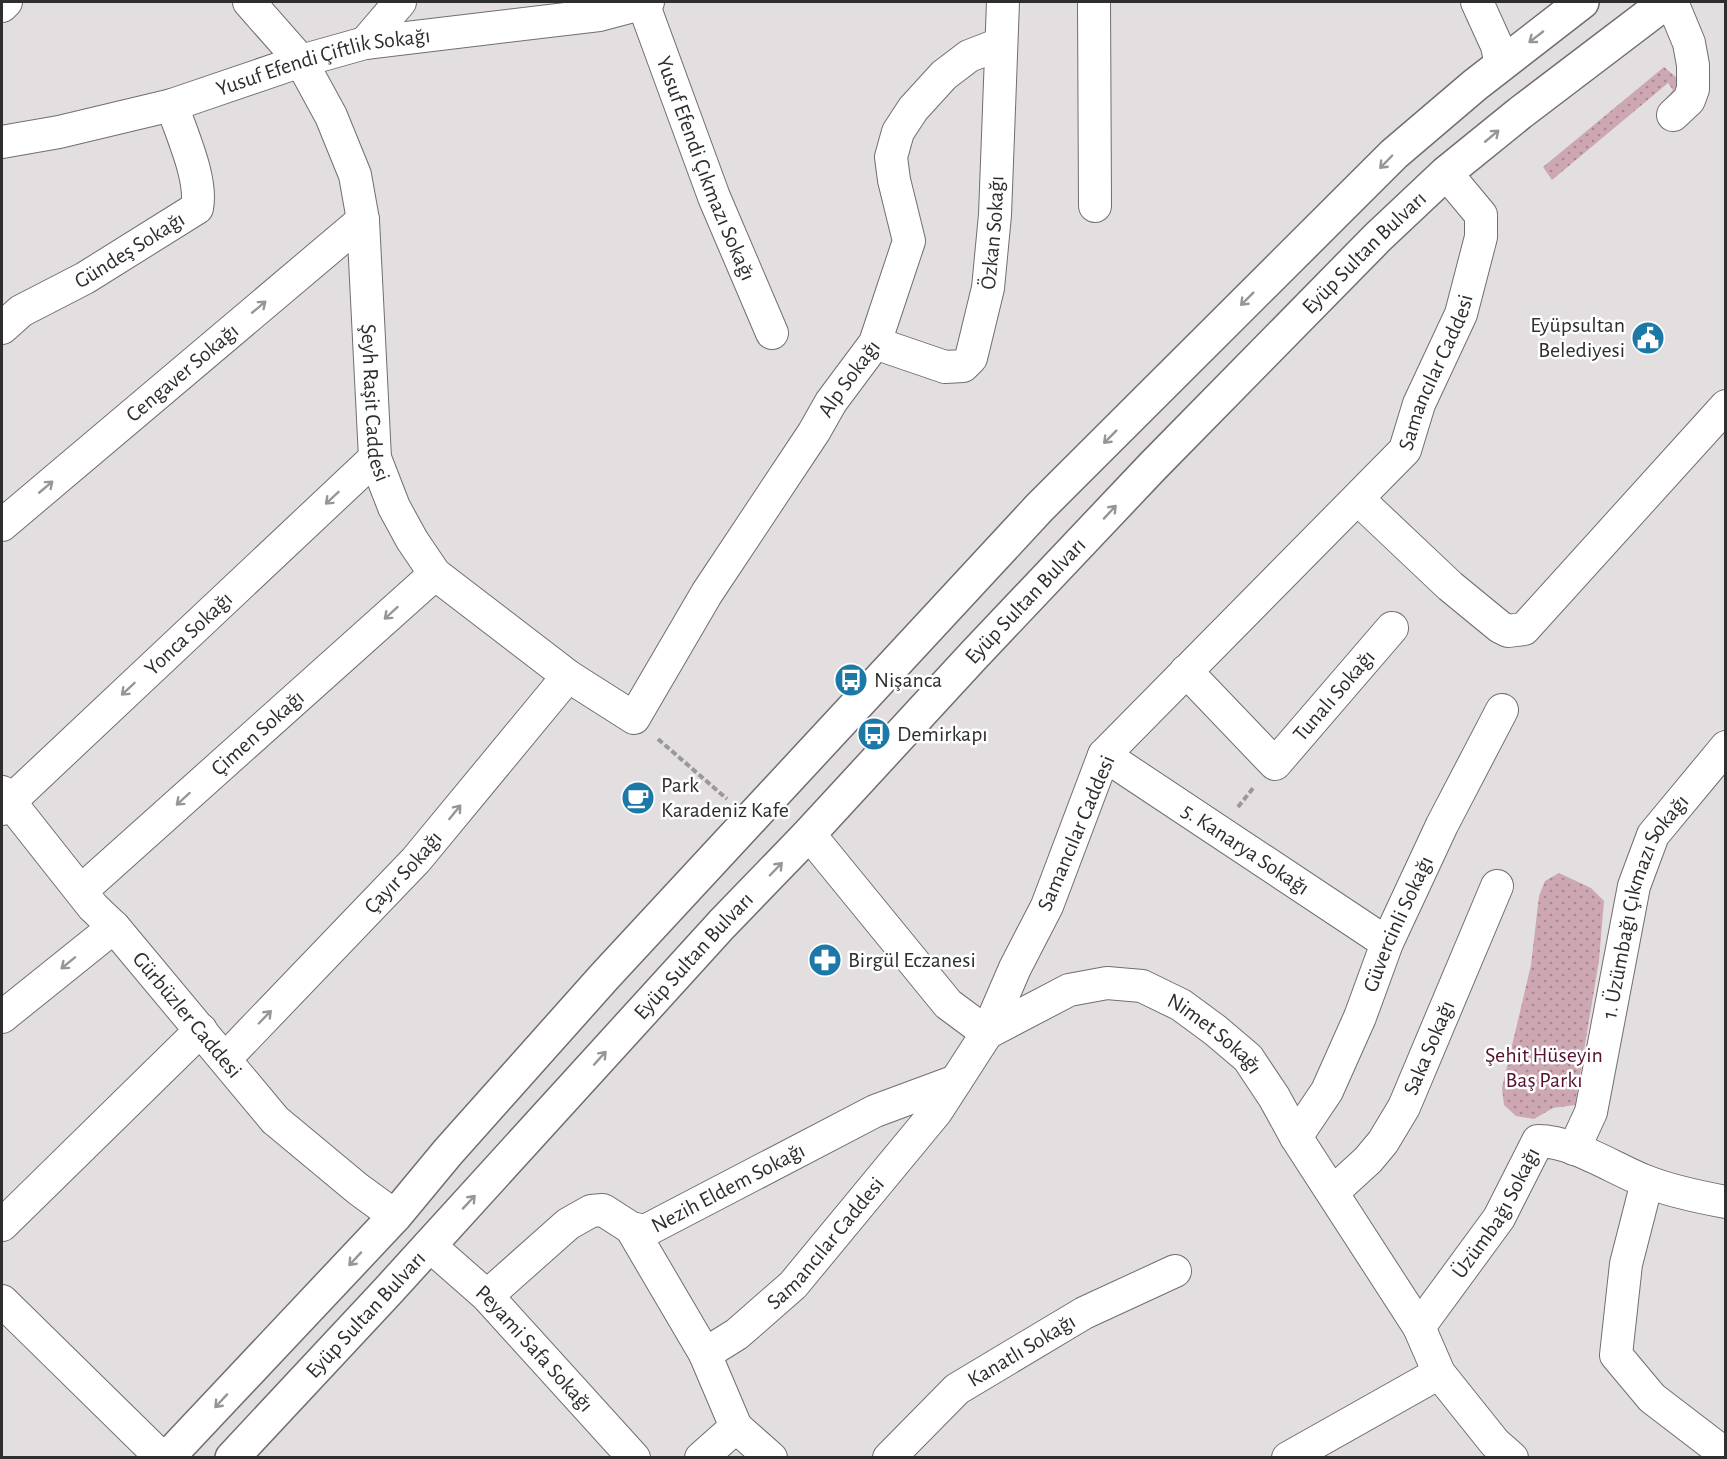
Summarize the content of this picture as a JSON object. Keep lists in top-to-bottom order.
{
  "streets": {
    "main road": ["Eyüp Sultan Bulvarı"],
    "street": [
      "Yusuf Efendi Çiftlik Sokağı",
      "Yusuf Efendi Çıkmazı Sokağı",
      "Özkan Sokağı",
      "Gündeş Sokağı",
      "Samancılar Caddesi",
      "Cengaver Sokağı",
      "Alp Sokağı",
      "Şeyh Raşit Caddesi",
      "Yonca Sokağı",
      "Tunalı Sokağı",
      "Çimen Sokağı",
      "5. Kanarya Sokağı",
      "Çayır Sokağı",
      "1. Üzümbağı Çıkmazı Sokağı",
      "Güvercinli Sokağı",
      "Gürbüzler Caddesi",
      "Nimet Sokağı",
      "Saka Sokağı",
      "Nezih Eldem Sokağı",
      "Üzümbağı Sokağı",
      "Peyami Safa Sokağı",
      "Kanatlı Sokağı"
    ]
  },
  "crossings": [
    ["Yusuf Efendi Çiftlik Sokağı", "Yusuf Efendi Çıkmazı Sokağı"],
    ["Yusuf Efendi Çiftlik Sokağı", "Gündeş Sokağı"],
    ["Yusuf Efendi Çiftlik Sokağı", "Şeyh Raşit Caddesi"],
    ["Özkan Sokağı", "Alp Sokağı"],
    ["Eyüp Sultan Bulvarı", "Samancılar Caddesi"],
    ["Eyüp Sultan Bulvarı", "Gürbüzler Caddesi"],
    ["Eyüp Sultan Bulvarı", "Peyami Safa Sokağı"],
    ["Samancılar Caddesi", "5. Kanarya Sokağı"],
    ["Samancılar Caddesi", "Nimet Sokağı"],
    ["Samancılar Caddesi", "Nezih Eldem Sokağı"],
    ["Cengaver Sokağı", "Şeyh Raşit Caddesi"],
    ["Alp Sokağı", "Şeyh Raşit Caddesi"],
    ["Şeyh Raşit Caddesi", "Yonca Sokağı"],
    ["Şeyh Raşit Caddesi", "Çimen Sokağı"],
    ["Şeyh Raşit Caddesi", "Çayır Sokağı"],
    ["Yonca Sokağı", "Gürbüzler Caddesi"],
    ["Çimen Sokağı", "Gürbüzler Caddesi"],
    ["5. Kanarya Sokağı", "Güvercinli Sokağı"],
    ["Çayır Sokağı", "Gürbüzler Caddesi"],
    ["1. Üzümbağı Çıkmazı Sokağı", "Üzümbağı Sokağı"],
    ["Güvercinli Sokağı", "Nimet Sokağı"],
    ["Nimet Sokağı", "Saka Sokağı"],
    ["Nimet Sokağı", "Üzümbağı Sokağı"],
    ["Nezih Eldem Sokağı", "Peyami Safa Sokağı"]
  ],
  "one_way": [
    "Cengaver Sokağı",
    "Yonca Sokağı",
    "Çimen Sokağı",
    "Çayır Sokağı"
  ],
  "parks": ["Şehit Hüseyin Baş Parkı"],
  "places": {
    "public building": ["Eyüpsultan Belediyesi"],
    "bus stop": ["Nişanca", "Demirkapı"],
    "cafe": ["Park Karadeniz Kafe"],
    "pharmacy": ["Birgül Eczanesi"]
  }
}
